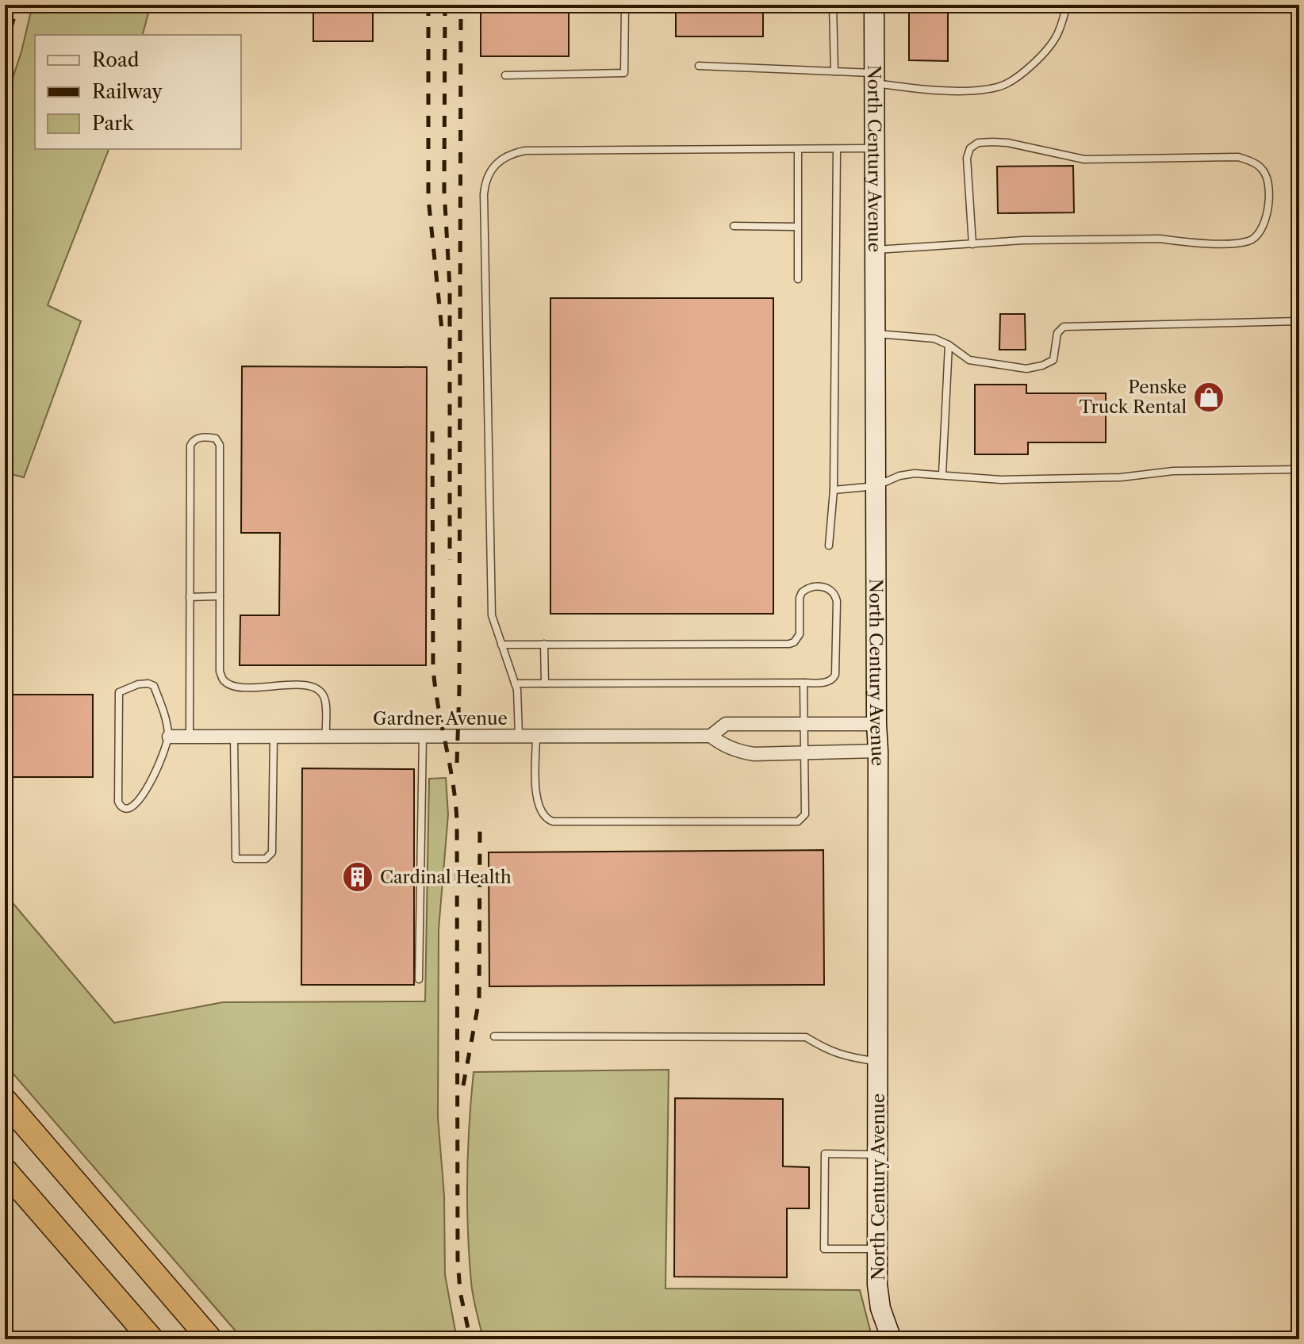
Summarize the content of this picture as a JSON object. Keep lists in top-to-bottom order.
{
  "streets": {
    "street": ["North Century Avenue", "Gardner Avenue"]
  },
  "crossings": [
    ["North Century Avenue", "Gardner Avenue"]
  ],
  "places": {
    "shop": ["Penske Truck Rental"],
    "building": ["Cardinal Health"]
  },
  "legend": ["Road", "Railway", "Park"]
}
